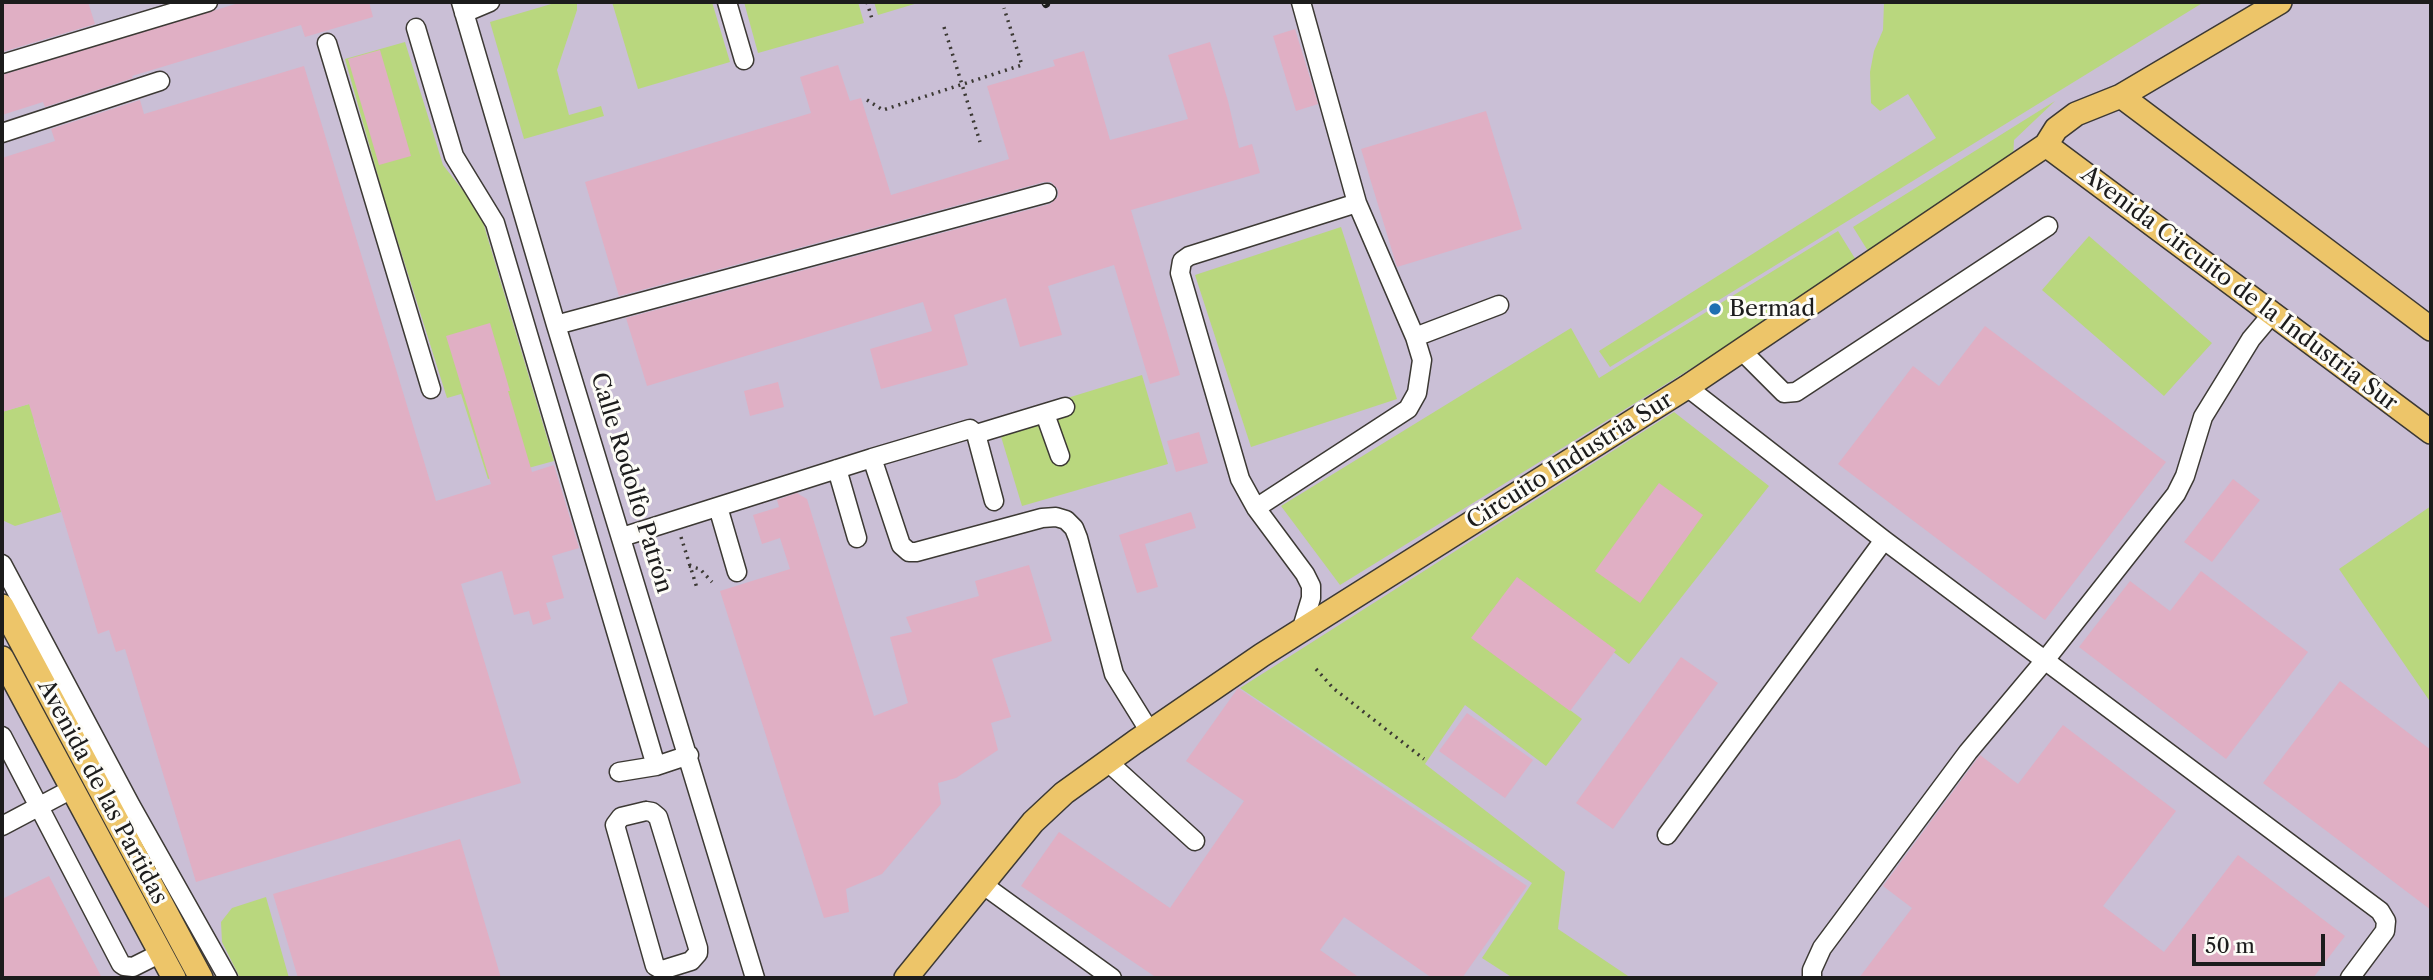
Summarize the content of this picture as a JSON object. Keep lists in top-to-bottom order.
{
  "streets": {
    "main road": ["Avenida Circuito de la Industria Sur", "Circuito Industria Sur", "Avenida de las Partidas"],
    "street": ["Calle Rodolfo Patrón"]
  },
  "crossings": [
    ["Avenida Circuito de la Industria Sur", "Circuito Industria Sur"]
  ],
  "places": ["Bermad"],
  "scale_bar": "50 m"
}
